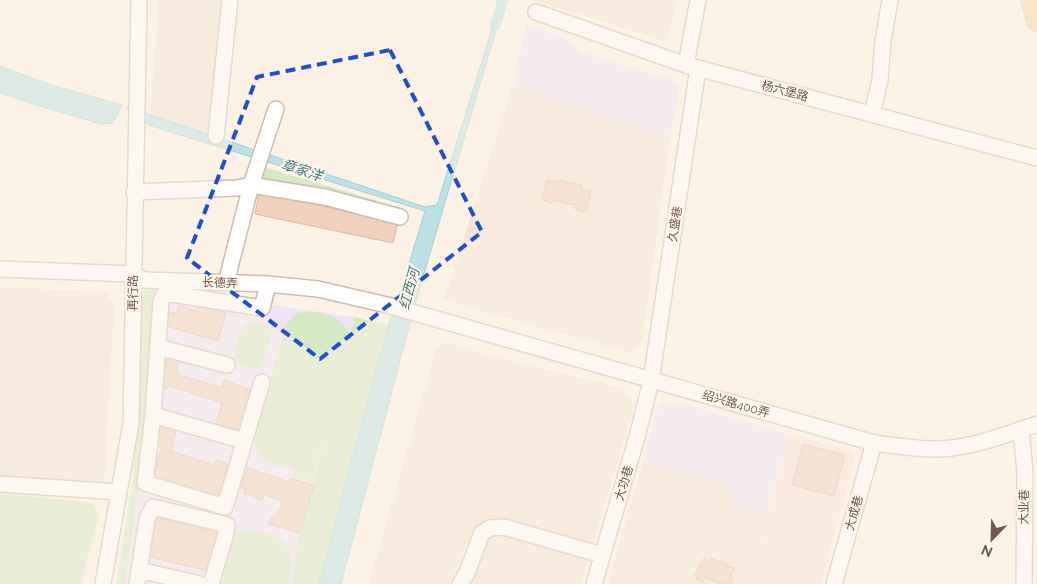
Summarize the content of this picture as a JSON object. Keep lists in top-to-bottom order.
{
  "streets": {
    "street": [
      "杨六堡路",
      "久盛巷",
      "长德弄",
      "再行路",
      "绍兴路400弄",
      "大功巷",
      "大业巷",
      "大成巷"
    ]
  },
  "crossings": [
    ["杨六堡路", "久盛巷"],
    ["久盛巷", "绍兴路400弄"],
    ["久盛巷", "大功巷"],
    ["长德弄", "再行路"],
    ["长德弄", "绍兴路400弄"],
    ["绍兴路400弄", "大功巷"],
    ["绍兴路400弄", "大业巷"],
    ["绍兴路400弄", "大成巷"]
  ],
  "water": ["章家洋", "红西河"],
  "north": "bottom left"
}
